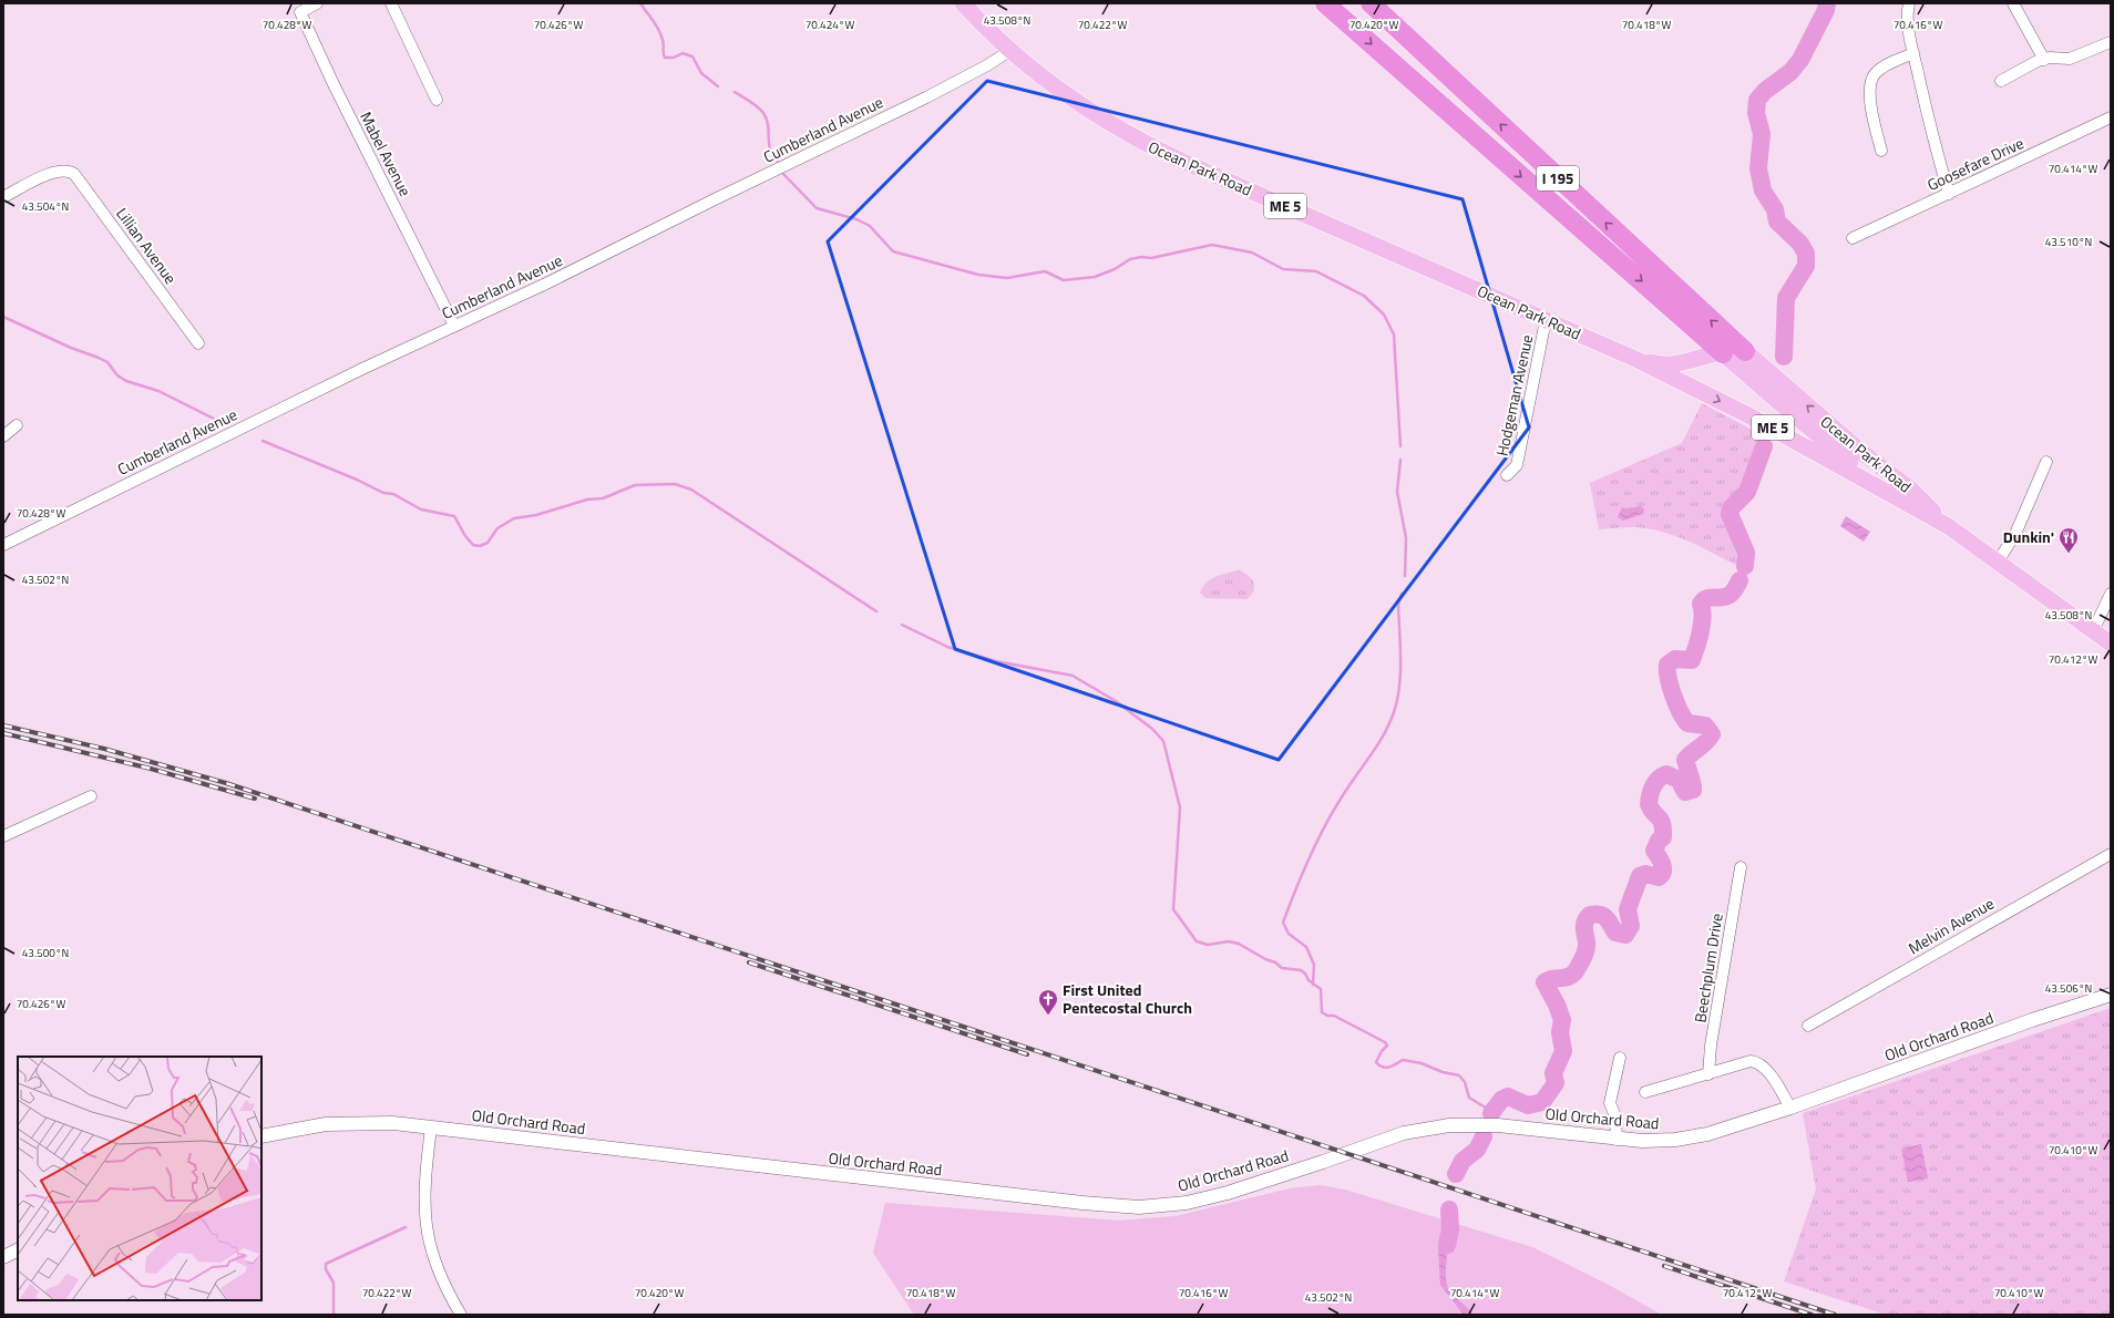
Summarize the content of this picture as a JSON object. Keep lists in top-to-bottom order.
{
  "streets": {
    "highway": ["I 195"],
    "main road": ["Ocean Park Road", "ME 5"],
    "street": [
      "Cumberland Avenue",
      "Mabel Avenue",
      "Goosefare Drive",
      "Lillian Avenue",
      "Hodgeman Avenue",
      "Melvin Avenue",
      "Beechplum Drive",
      "Old Orchard Road"
    ]
  },
  "crossings": [
    ["Cumberland Avenue", "Mabel Avenue"],
    ["Cumberland Avenue", "Ocean Park Road"],
    ["Ocean Park Road", "I 195"],
    ["Ocean Park Road", "Hodgeman Avenue"]
  ],
  "places": {
    "restaurant": ["Dunkin'"],
    "church": ["First United Pentecostal Church"]
  },
  "coordinates": [
    "43.508°N",
    "70.428°W",
    "70.426°W",
    "70.424°W",
    "70.422°W",
    "70.420°W",
    "70.418°W",
    "70.416°W",
    "70.414°W",
    "43.504°N",
    "43.510°N",
    "43.502°N",
    "70.412°W",
    "43.500°N",
    "43.506°N",
    "70.410°W"
  ]
}
